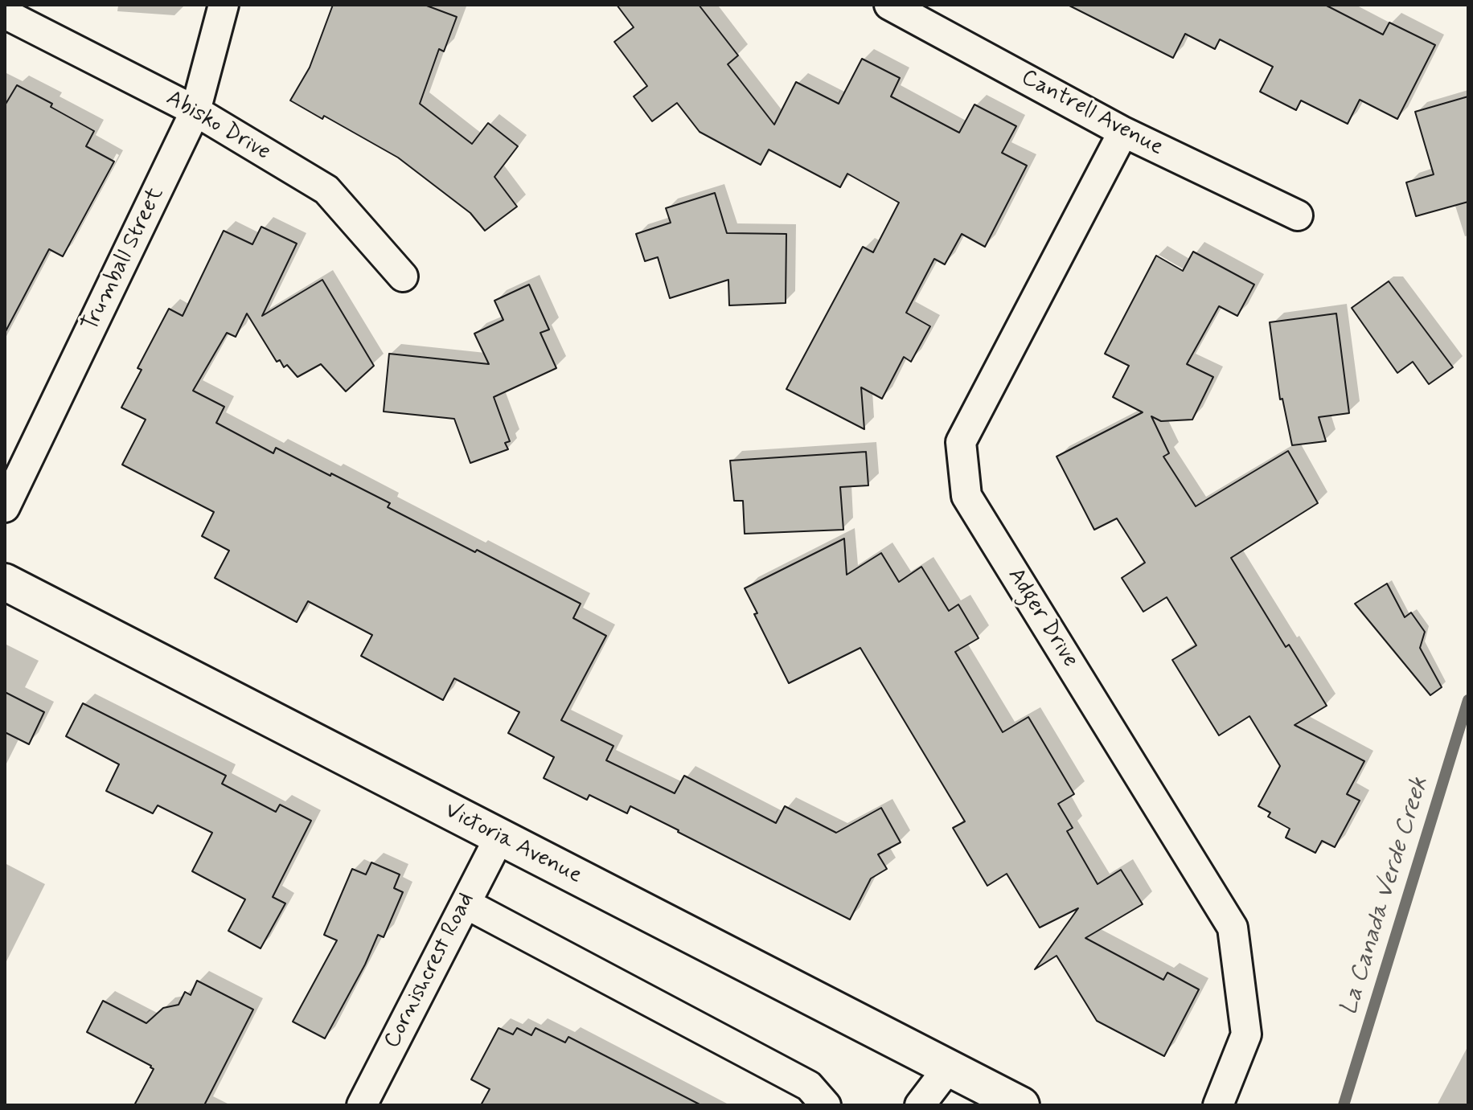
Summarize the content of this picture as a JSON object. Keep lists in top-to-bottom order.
{
  "streets": {
    "street": [
      "Cantrell Avenue",
      "Abisko Drive",
      "Trumball Street",
      "Adger Drive",
      "Victoria Avenue",
      "Cornishcrest Road"
    ]
  },
  "crossings": [
    ["Cantrell Avenue", "Adger Drive"],
    ["Abisko Drive", "Trumball Street"],
    ["Victoria Avenue", "Cornishcrest Road"]
  ],
  "water": ["La Canada Verde Creek"]
}
